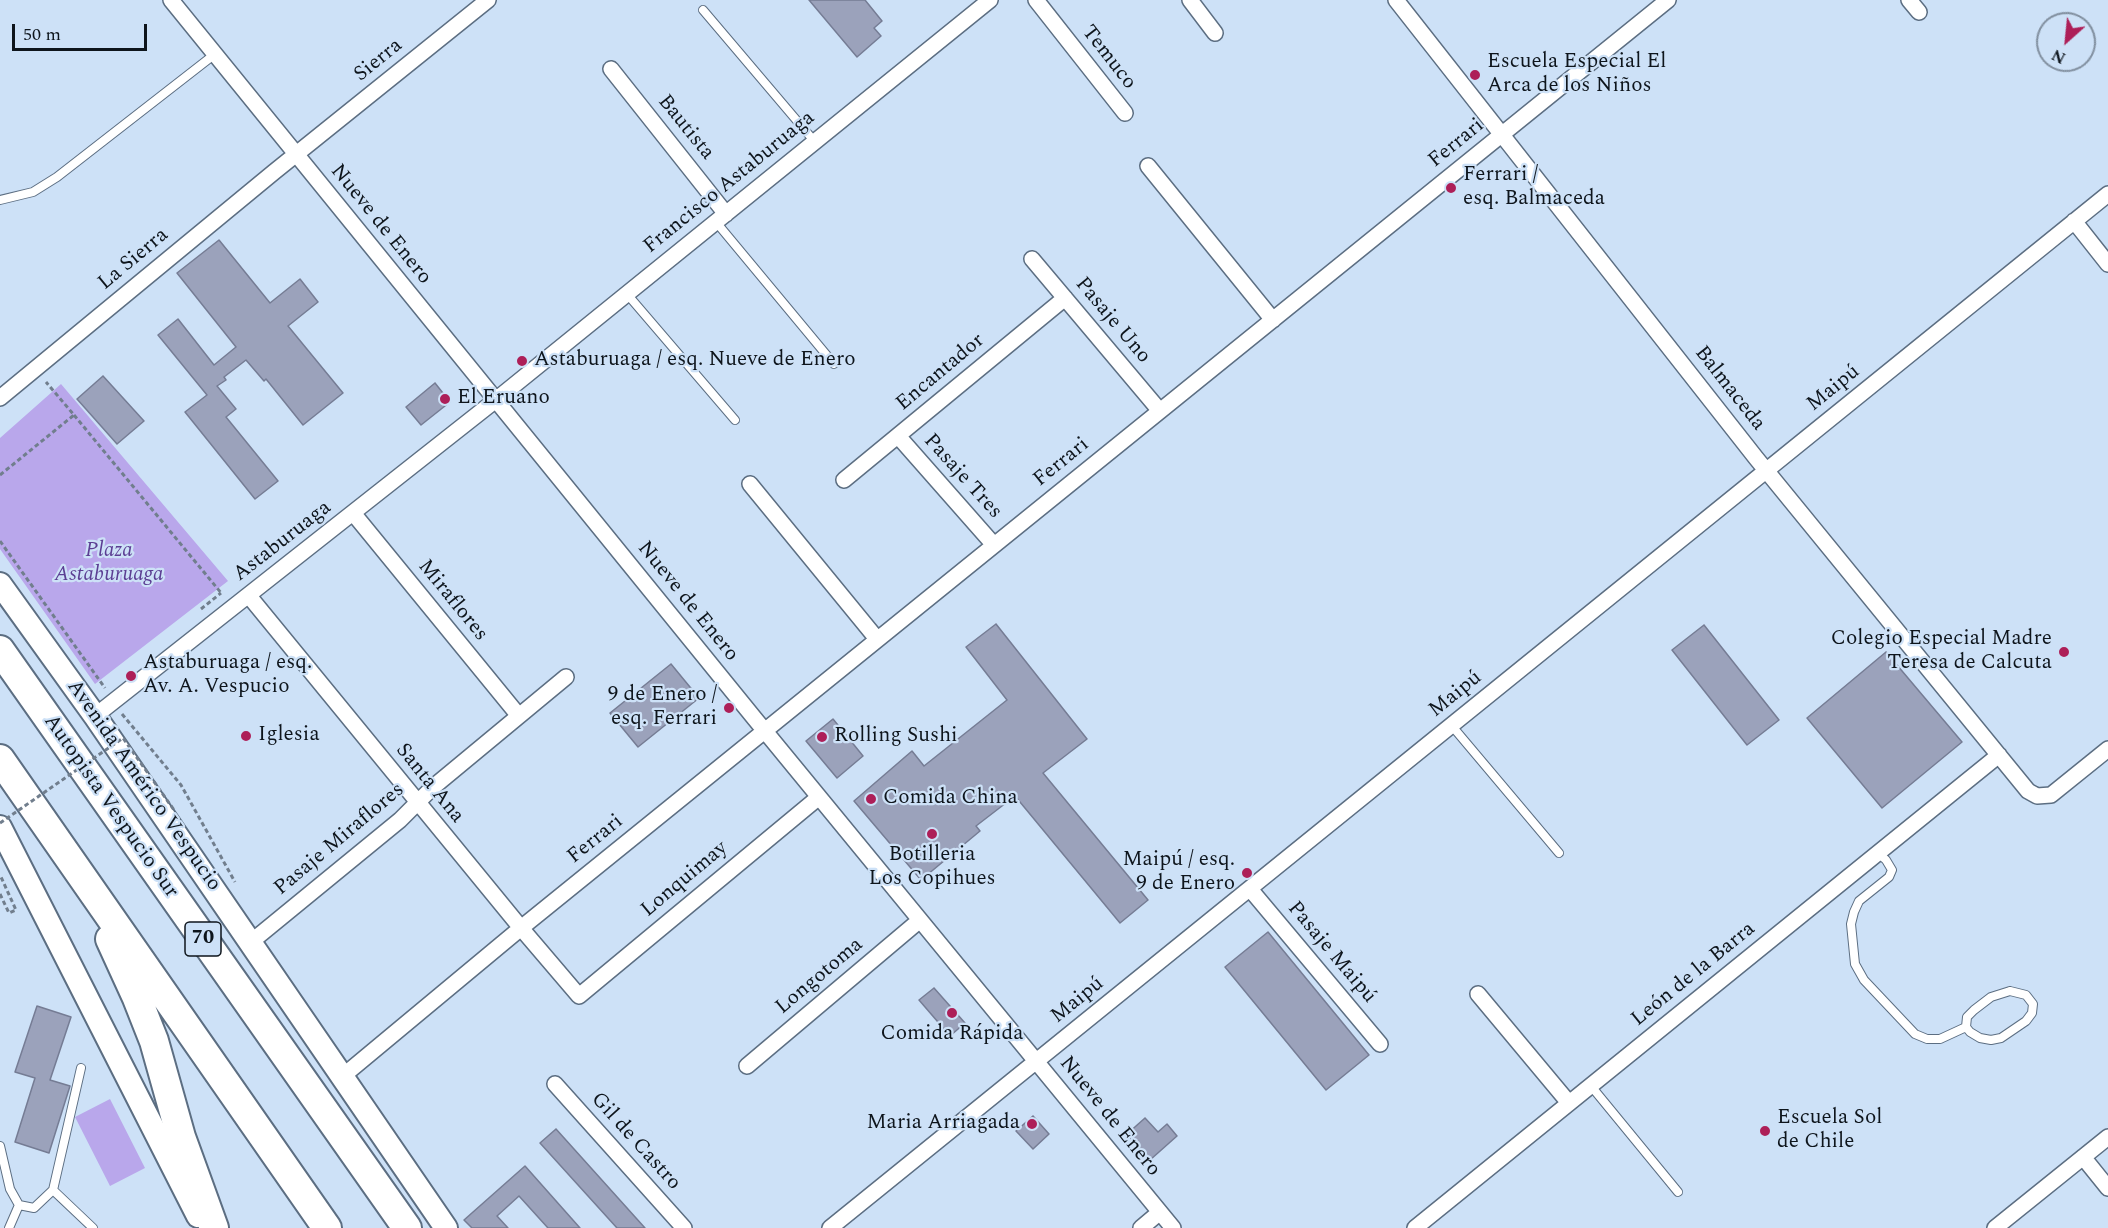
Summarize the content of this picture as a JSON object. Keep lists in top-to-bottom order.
{
  "streets": {
    "highway": ["Autopista Vespucio Sur", "70"],
    "main road": ["Avenida Américo Vespucio"],
    "street": [
      "Temuco",
      "Sierra",
      "Bautista",
      "Ferrari",
      "Francisco Astaburuaga",
      "Nueve de Enero",
      "La Sierra",
      "Pasaje Uno",
      "Encantador",
      "Balmaceda",
      "Maipú",
      "Pasaje Tres",
      "Astaburuaga",
      "Miraflores",
      "Santa Ana",
      "Pasaje Miraflores",
      "Lonquimay",
      "Pasaje Maipú",
      "León de la Barra",
      "Longotoma",
      "Gil de Castro"
    ]
  },
  "crossings": [
    ["Sierra", "Nueve de Enero"],
    ["Sierra", "La Sierra"],
    ["Bautista", "Francisco Astaburuaga"],
    ["Ferrari", "Nueve de Enero"],
    ["Ferrari", "Pasaje Uno"],
    ["Ferrari", "Balmaceda"],
    ["Ferrari", "Pasaje Tres"],
    ["Ferrari", "Santa Ana"],
    ["Ferrari", "Avenida Américo Vespucio"],
    ["Francisco Astaburuaga", "Nueve de Enero"],
    ["Francisco Astaburuaga", "Astaburuaga"],
    ["Nueve de Enero", "La Sierra"],
    ["Nueve de Enero", "Maipú"],
    ["Nueve de Enero", "Astaburuaga"],
    ["Nueve de Enero", "Lonquimay"],
    ["Nueve de Enero", "Longotoma"],
    ["Pasaje Uno", "Encantador"],
    ["Encantador", "Pasaje Tres"],
    ["Balmaceda", "Maipú"],
    ["Balmaceda", "León de la Barra"],
    ["Maipú", "Pasaje Maipú"],
    ["Astaburuaga", "Miraflores"],
    ["Astaburuaga", "Santa Ana"],
    ["Astaburuaga", "Avenida Américo Vespucio"],
    ["Miraflores", "Pasaje Miraflores"],
    ["Santa Ana", "Pasaje Miraflores"],
    ["Santa Ana", "Lonquimay"],
    ["Avenida Américo Vespucio", "Pasaje Miraflores"]
  ],
  "parks": ["Plaza Astaburuaga"],
  "places": [
    "Escuela Especial El Arca de los Niños",
    "Ferrari / esq. Balmaceda",
    "Astaburuaga / esq. Nueve de Enero",
    "El Eruano",
    "Colegio Especial Madre Teresa de Calcuta",
    "Astaburuaga / esq. Av. A. Vespucio",
    "9 de Enero / esq. Ferrari",
    "Iglesia",
    "Rolling Sushi",
    "Comida China",
    "Botilleria Los Copihues",
    "Maipú / esq. 9 de Enero",
    "Comida Rápida",
    "Maria Arriagada",
    "Escuela Sol de Chile"
  ],
  "scale_bar": "50 m",
  "north": "bottom left"
}
